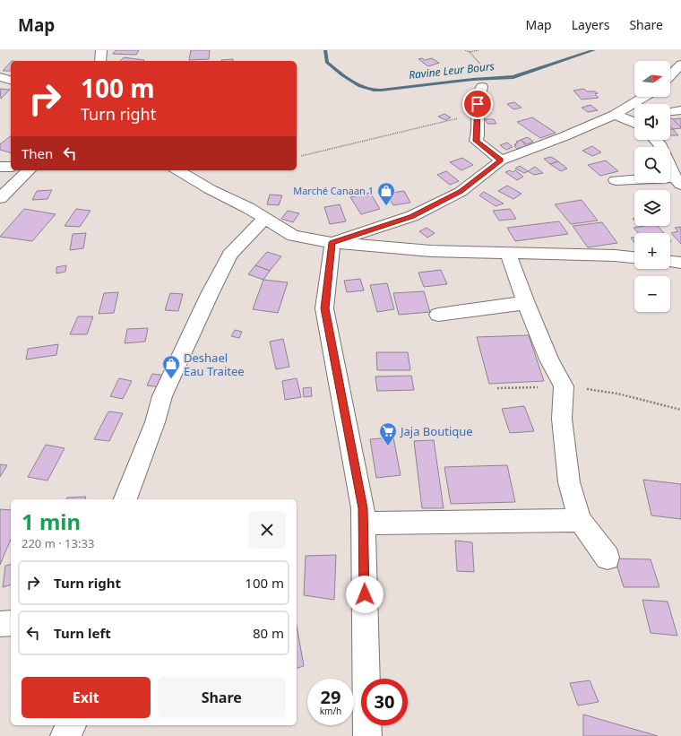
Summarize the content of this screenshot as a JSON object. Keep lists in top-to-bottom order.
{
  "water": ["Ravine Leur Bours"],
  "places": {
    "shop": ["Marché Canaan 1", "Deshael Eau Traitee"],
    "supermarket": ["Jaja Boutique"]
  },
  "north": "right",
  "page": {
    "header": "Map",
    "nav": ["Map", "Layers", "Share"],
    "map_buttons": ["+", "−"],
    "turn": ["100 m", "Turn right"],
    "then": "Then",
    "heading": ["1 min", "220 m · 13:33"],
    "list": [
      {
        "name": "Turn right",
        "value": "100 m"
      },
      {
        "name": "Turn left",
        "value": "80 m"
      }
    ],
    "buttons": ["Exit", "Share"],
    "speed": "29 km/h",
    "limit": "30"
  }
}
